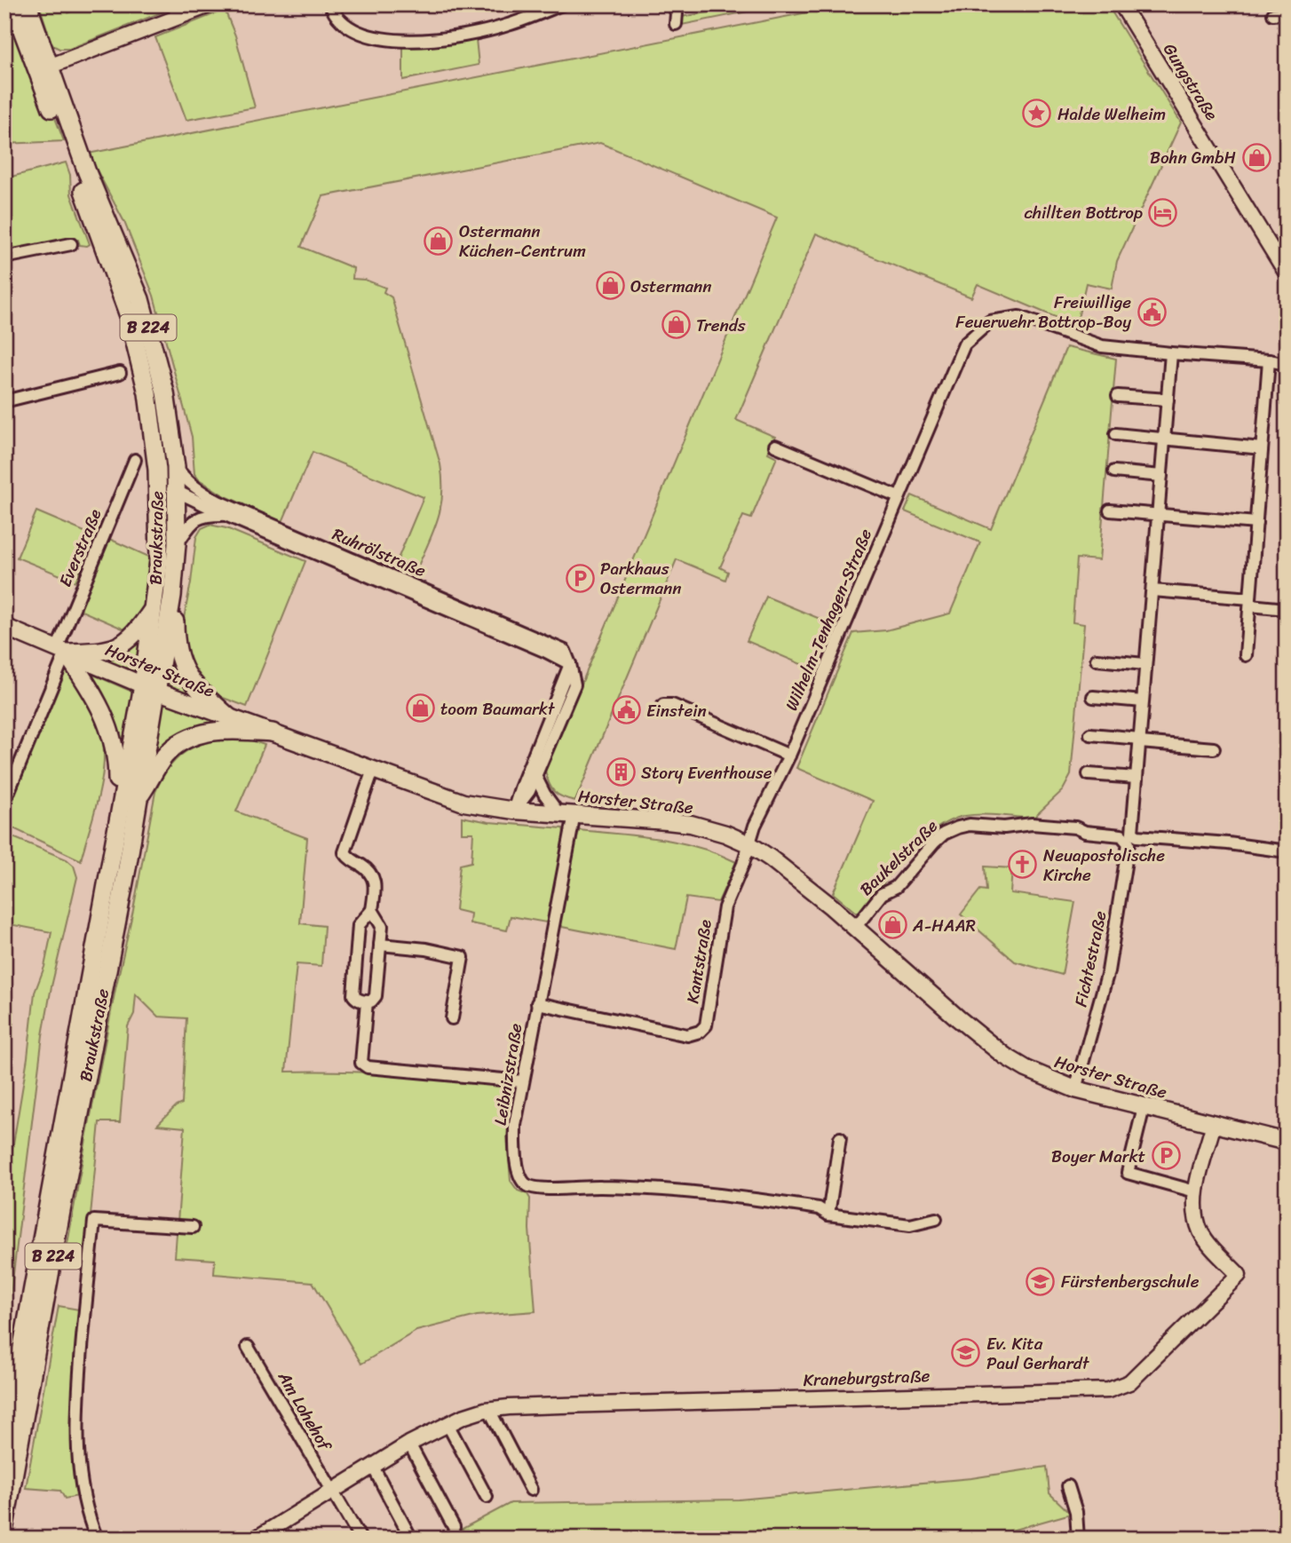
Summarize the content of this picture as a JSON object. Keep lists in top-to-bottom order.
{
  "streets": {
    "main road": ["B 224", "Braukstraße", "Horster Straße"],
    "street": [
      "Gungstraße",
      "Everstraße",
      "Ruhrölstraße",
      "Wilhelm-Tenhagen-Straße",
      "Baukelstraße",
      "Fichtestraße",
      "Kantstraße",
      "Leibnizstraße",
      "Kraneburgstraße",
      "Am Lohehof"
    ]
  },
  "crossings": [
    ["Braukstraße", "Ruhrölstraße"],
    ["Braukstraße", "Horster Straße"],
    ["Everstraße", "Horster Straße"],
    ["Wilhelm-Tenhagen-Straße", "Horster Straße"],
    ["Wilhelm-Tenhagen-Straße", "Kantstraße"],
    ["Horster Straße", "Baukelstraße"],
    ["Horster Straße", "Fichtestraße"],
    ["Horster Straße", "Kantstraße"],
    ["Horster Straße", "Leibnizstraße"],
    ["Baukelstraße", "Fichtestraße"],
    ["Kantstraße", "Leibnizstraße"],
    ["Kraneburgstraße", "Am Lohehof"]
  ],
  "places": {
    "place": ["Halde Welheim"],
    "shop": [
      "Bohn GmbH",
      "Ostermann Küchen-Centrum",
      "Ostermann",
      "Trends",
      "toom Baumarkt",
      "A-HAAR"
    ],
    "hotel": ["chillten Bottrop"],
    "public building": ["Freiwillige Feuerwehr Bottrop-Boy", "Einstein"],
    "parking": ["Parkhaus Ostermann", "Boyer Markt"],
    "building": ["Story Eventhouse"],
    "church": ["Neuapostolische Kirche"],
    "school or university": ["Fürstenbergschule", "Ev. Kita Paul Gerhardt"]
  }
}
